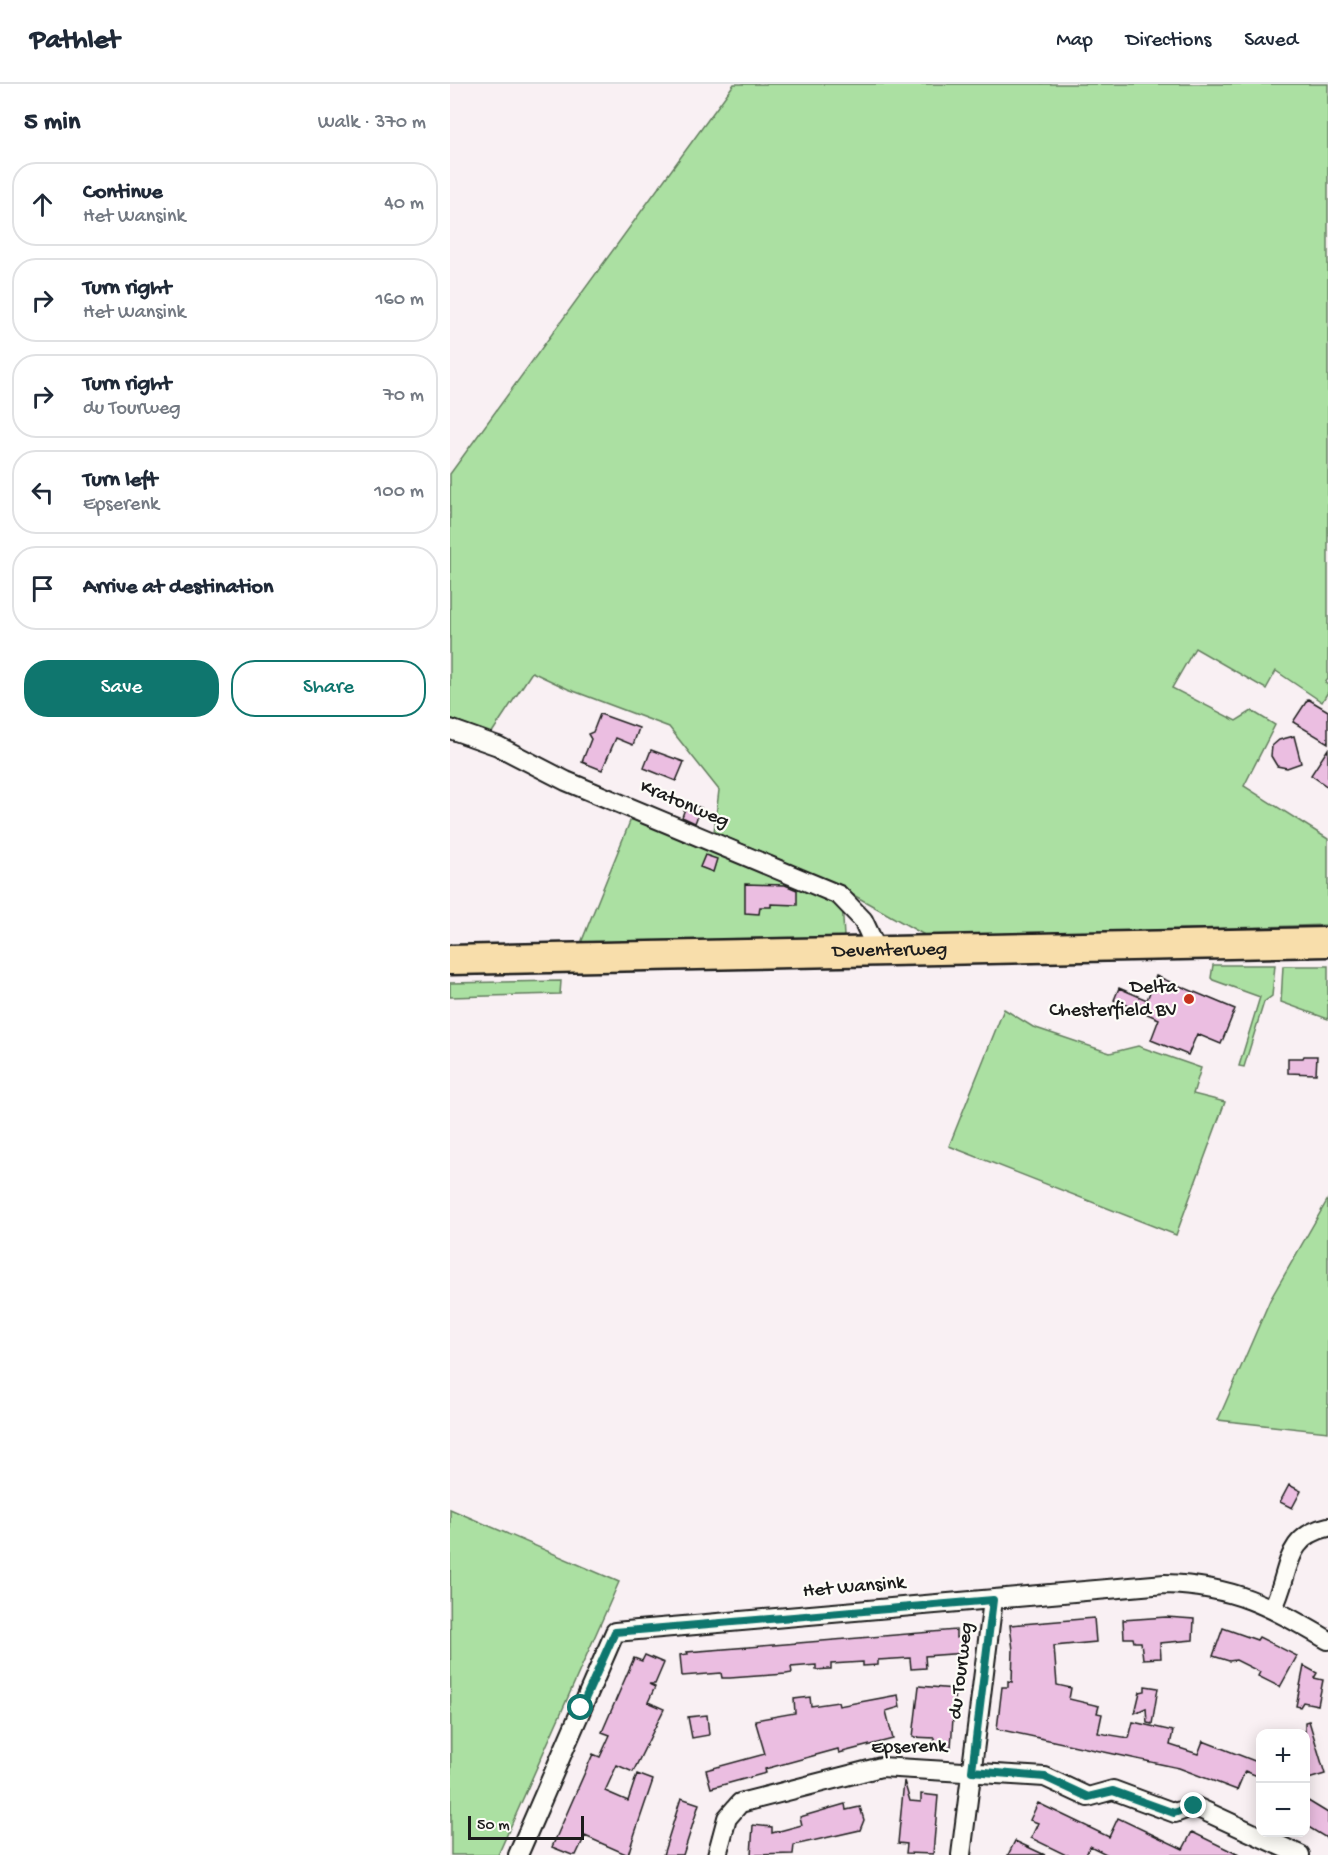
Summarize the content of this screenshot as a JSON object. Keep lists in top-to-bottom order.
{
  "streets": {
    "main road": ["Deventerweg"],
    "street": [
      "Kratonweg",
      "Het Wansink",
      "du Tourweg",
      "Epserenk"
    ]
  },
  "crossings": [
    ["Kratonweg", "Deventerweg"],
    ["Het Wansink", "du Tourweg"],
    ["du Tourweg", "Epserenk"]
  ],
  "places": ["Delta Chesterfield BV"],
  "scale_bar": "50 m",
  "page": {
    "header": "Pathlet",
    "nav": ["Map", "Directions", "Saved"],
    "heading": ["5 min", "Walk · 370 m"],
    "list": [
      ["Continue", "Het Wansink", "40 m"],
      ["Turn right", "Het Wansink", "160 m"],
      ["Turn right", "du Tourweg", "70 m"],
      ["Turn left", "Epserenk", "100 m"],
      "Arrive at destination"
    ],
    "buttons": ["Save", "Share"],
    "map_buttons": ["+", "−"],
    "scale": "50 m"
  }
}
